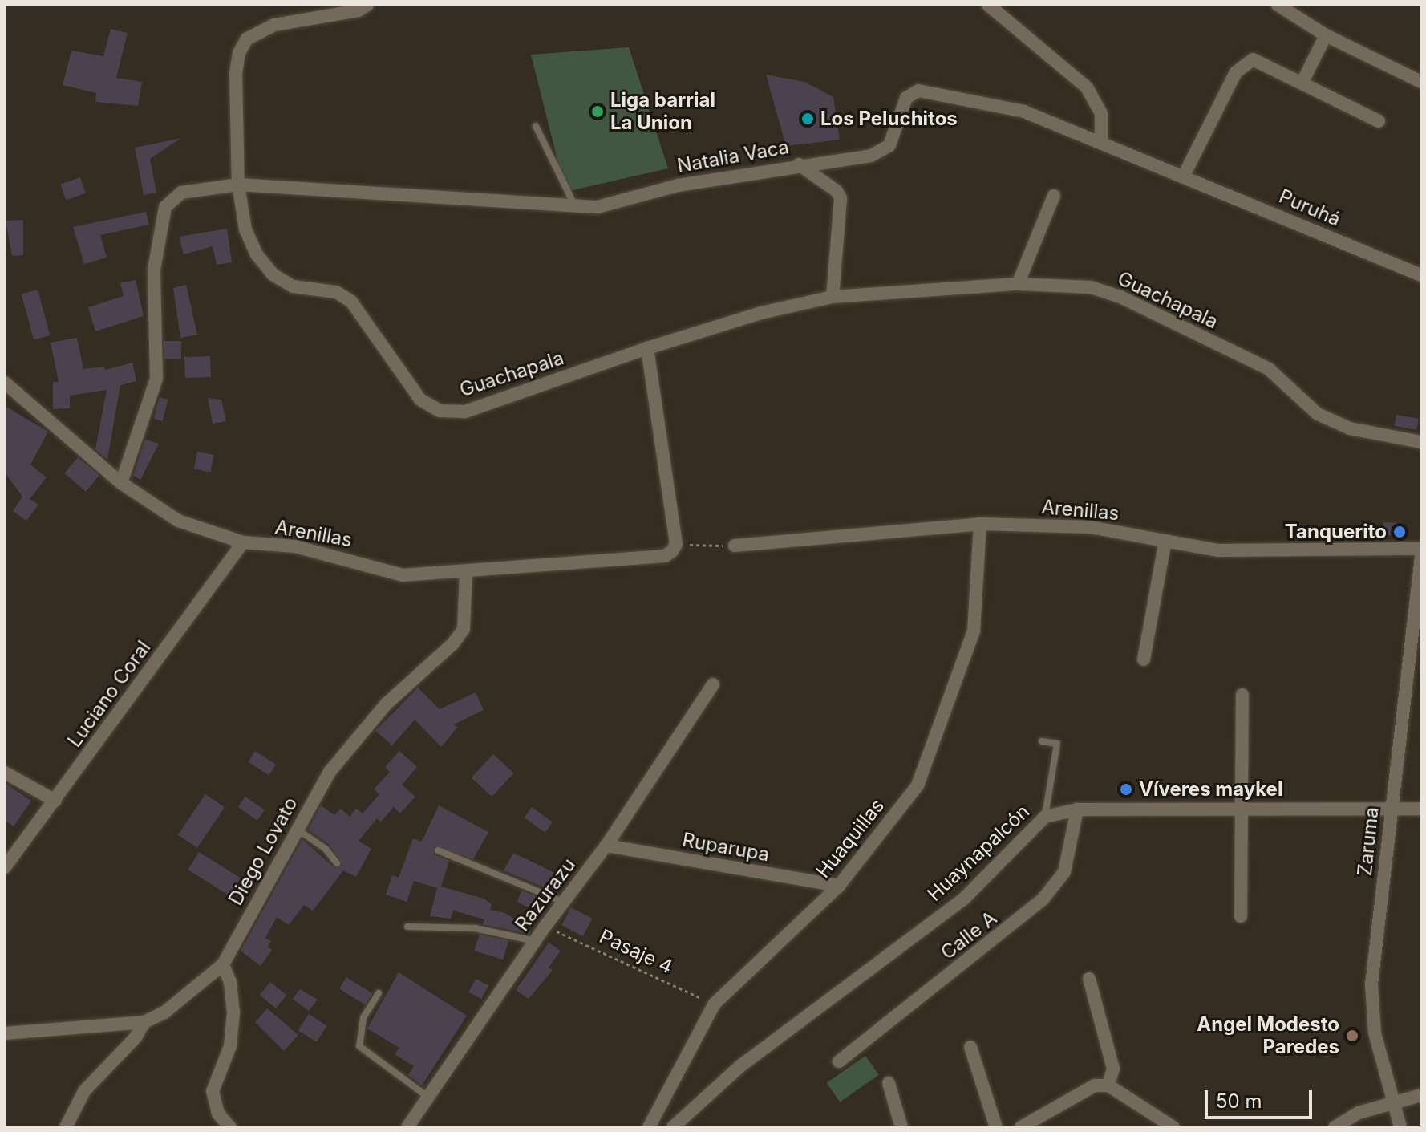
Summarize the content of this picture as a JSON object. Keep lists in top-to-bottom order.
{
  "streets": {
    "street": [
      "Natalia Vaca",
      "Puruhá",
      "Guachapala",
      "Arenillas",
      "Luciano Coral",
      "Huaquillas",
      "Zaruma",
      "Ruparupa",
      "Diego Lovato",
      "Huaynapalcón",
      "Razurazu",
      "Calle A"
    ],
    "path": ["Pasaje 4"]
  },
  "crossings": [
    ["Natalia Vaca", "Puruhá"],
    ["Natalia Vaca", "Guachapala"],
    ["Natalia Vaca", "Arenillas"],
    ["Arenillas", "Luciano Coral"],
    ["Arenillas", "Huaquillas"],
    ["Arenillas", "Diego Lovato"],
    ["Huaquillas", "Ruparupa"],
    ["Huaquillas", "Pasaje 4"],
    ["Zaruma", "Huaynapalcón"],
    ["Ruparupa", "Razurazu"],
    ["Huaynapalcón", "Calle A"],
    ["Razurazu", "Pasaje 4"]
  ],
  "places": [
    "Liga barrial La Union",
    "Los Peluchitos",
    "Tanquerito",
    "Víveres maykel",
    "Angel Modesto Paredes"
  ],
  "scale_bar": "50 m"
}
